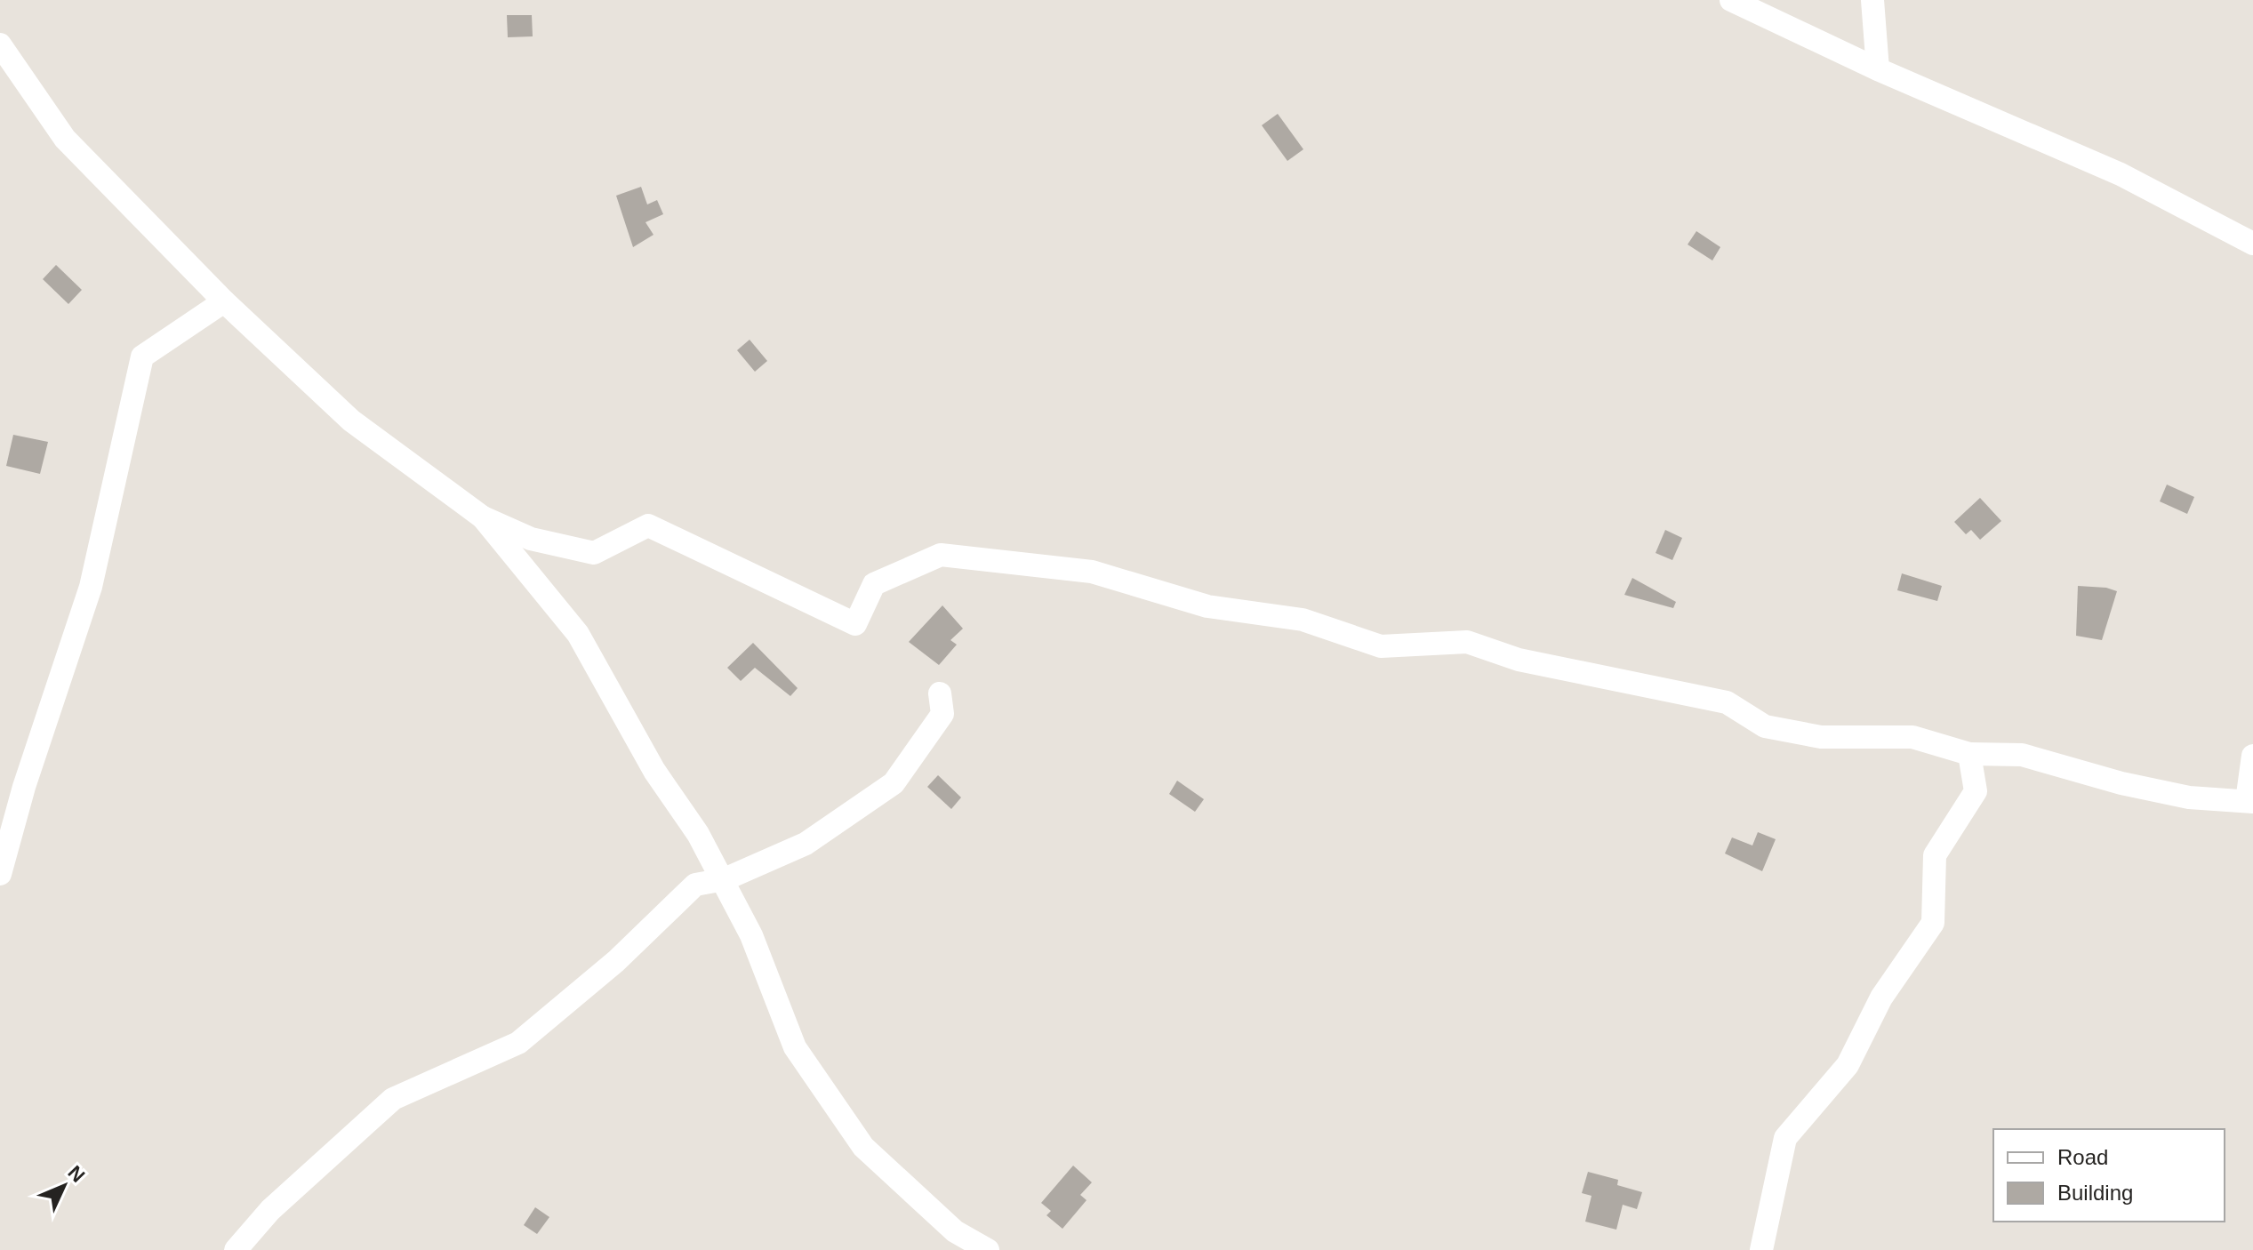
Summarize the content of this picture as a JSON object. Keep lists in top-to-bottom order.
{
  "legend": ["Road", "Building"],
  "north": "top right"
}
